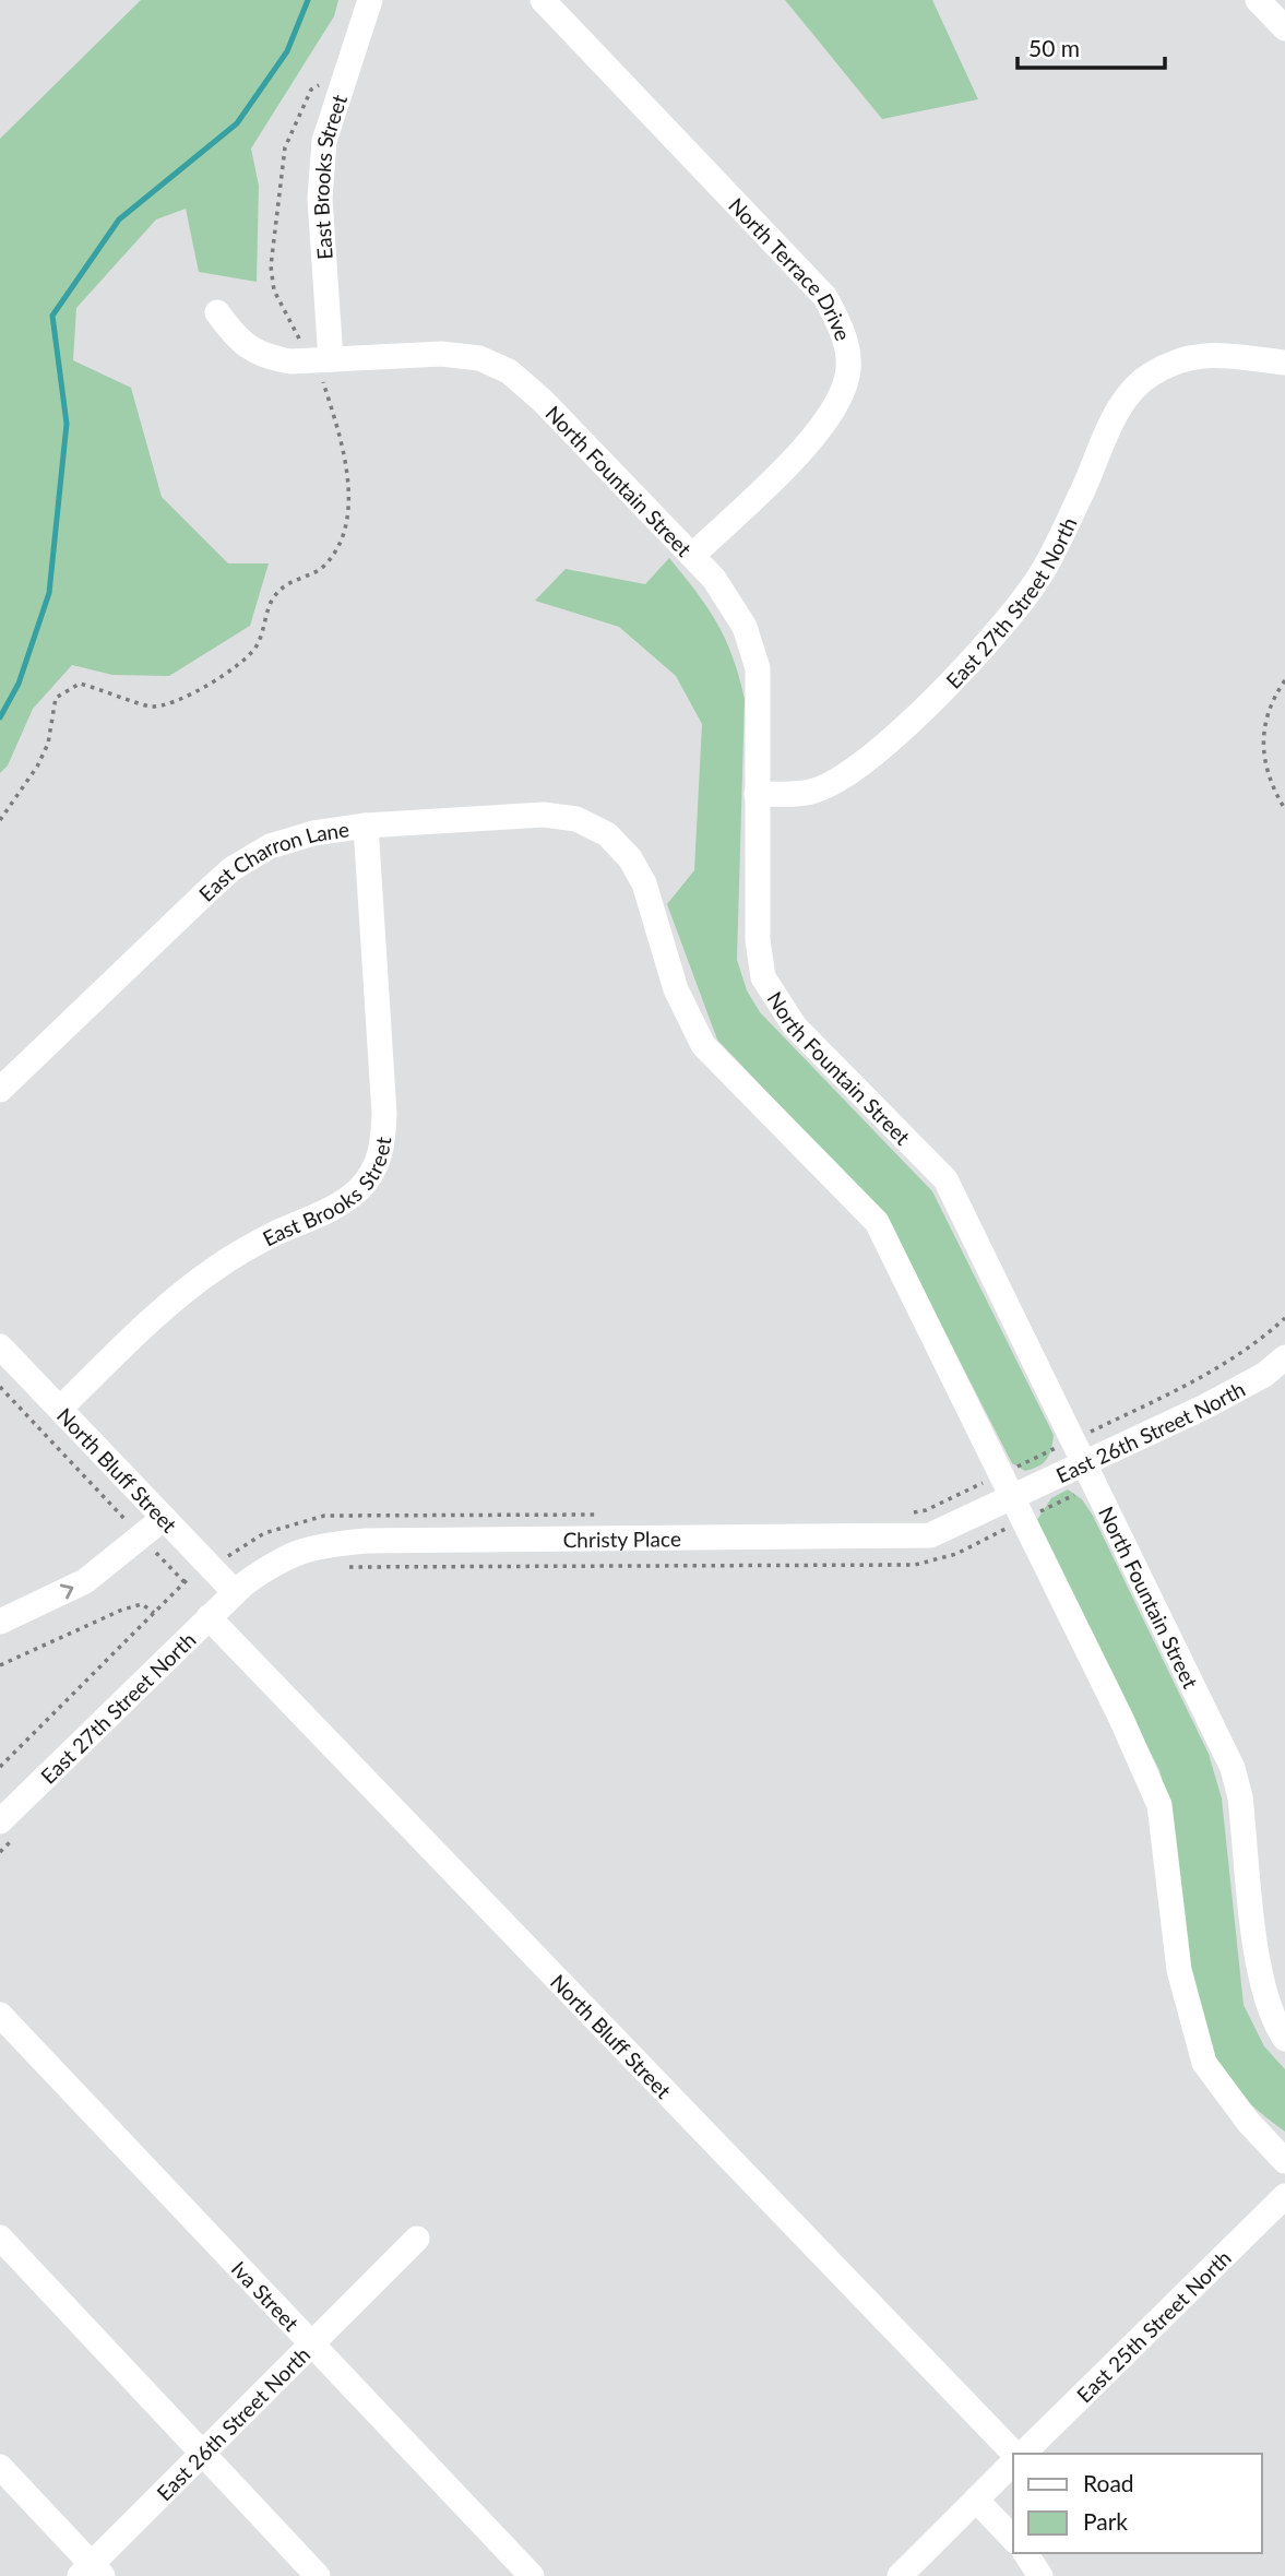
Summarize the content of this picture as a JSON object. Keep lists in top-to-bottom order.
{
  "streets": {
    "street": [
      "East Brooks Street",
      "North Terrace Drive",
      "North Fountain Street",
      "East 27th Street North",
      "East Charron Lane",
      "East 26th Street North",
      "North Bluff Street",
      "Christy Place",
      "Iva Street",
      "East 25th Street North"
    ]
  },
  "crossings": [
    ["East Brooks Street", "North Fountain Street"],
    ["East Brooks Street", "East Charron Lane"],
    ["East Brooks Street", "North Bluff Street"],
    ["North Terrace Drive", "North Fountain Street"],
    ["North Fountain Street", "East 27th Street North"],
    ["North Fountain Street", "East 26th Street North"],
    ["East 27th Street North", "North Bluff Street"],
    ["East 27th Street North", "Christy Place"],
    ["East Charron Lane", "East 26th Street North"],
    ["East Charron Lane", "Christy Place"],
    ["East 26th Street North", "Christy Place"],
    ["East 26th Street North", "Iva Street"],
    ["North Bluff Street", "Christy Place"]
  ],
  "legend": ["Road", "Park"],
  "scale_bar": "50 m"
}
